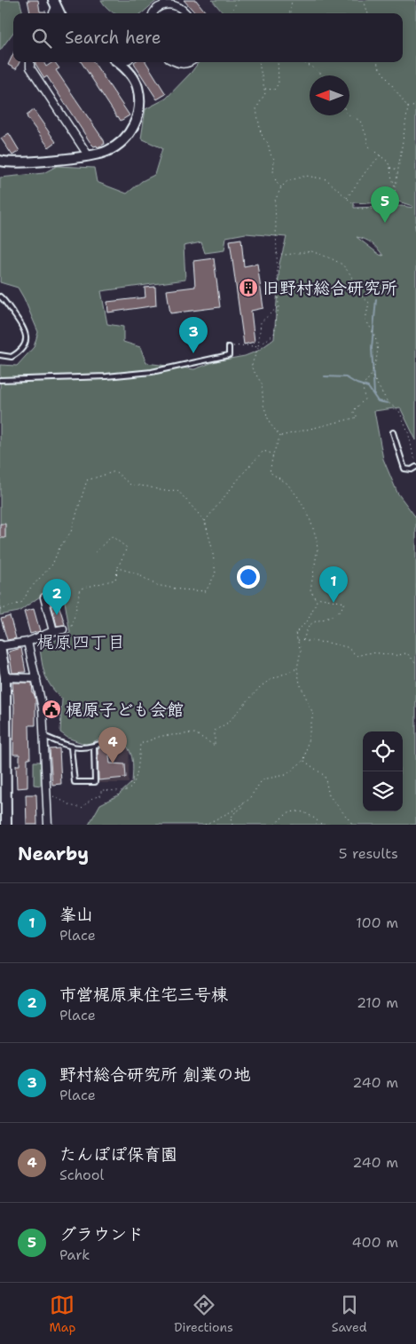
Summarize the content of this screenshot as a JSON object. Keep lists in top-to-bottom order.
{
  "districts": ["梶原四丁目"],
  "places": {
    "building": ["旧野村総合研究所"],
    "public building": ["梶原子ども会館"]
  },
  "north": "left",
  "page": {
    "search": "Search here",
    "pins": [
      "5",
      "3",
      "1",
      "2",
      "4"
    ],
    "heading": ["Nearby", "5 results"],
    "list": [
      {
        "mark": "1",
        "name": "峯山",
        "note": "Place",
        "value": "100 m"
      },
      {
        "mark": "2",
        "name": "市営梶原東住宅三号棟",
        "note": "Place",
        "value": "210 m"
      },
      {
        "mark": "3",
        "name": "野村総合研究所 創業の地",
        "note": "Place",
        "value": "240 m"
      },
      {
        "mark": "4",
        "name": "たんぽぽ保育園",
        "note": "School",
        "value": "240 m"
      },
      {
        "mark": "5",
        "name": "グラウンド",
        "note": "Park",
        "value": "400 m"
      }
    ],
    "nav": ["Map", "Directions", "Saved"]
  }
}
